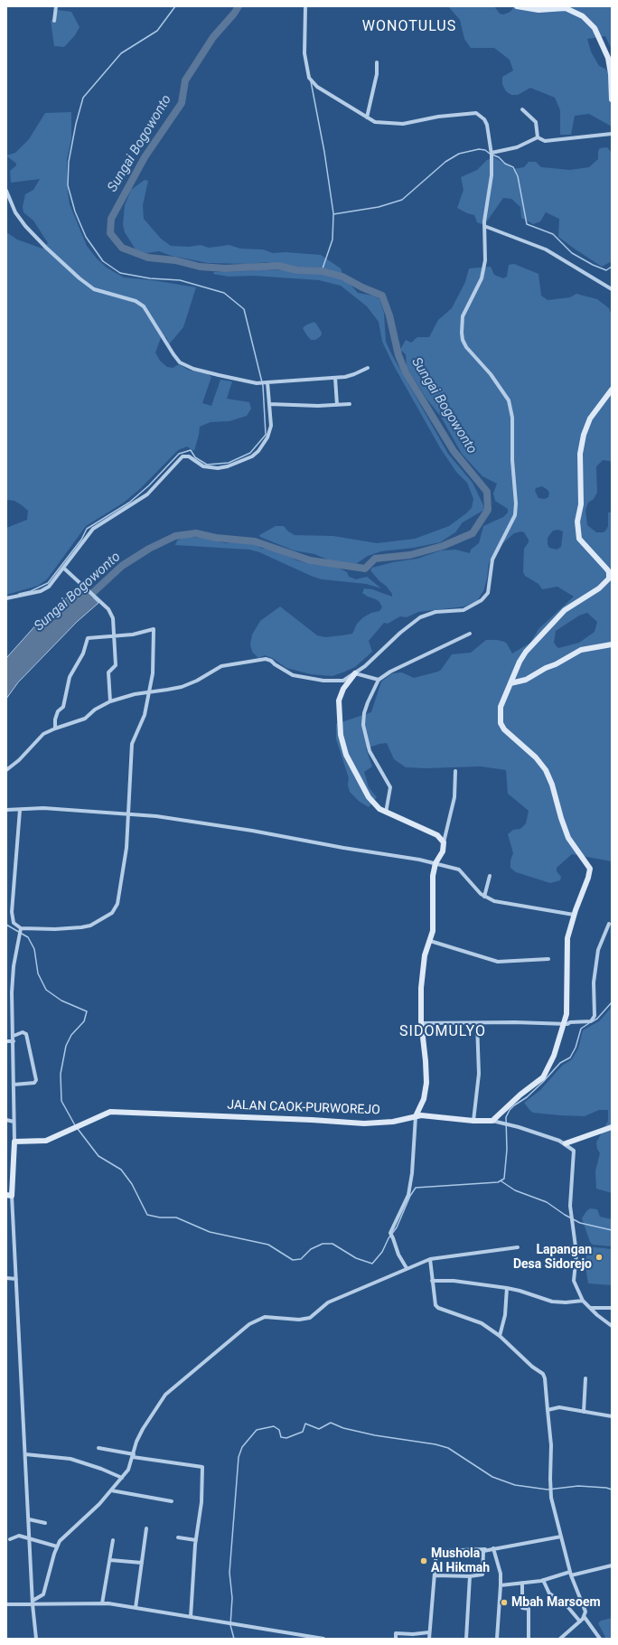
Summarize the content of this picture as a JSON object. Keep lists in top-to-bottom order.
{
  "streets": {
    "street": ["JALAN CAOK-PURWOREJO"]
  },
  "districts": ["WONOTULUS", "SIDOMULYO"],
  "water": ["Sungai Bogowonto"],
  "places": ["Lapangan Desa Sidorejo", "Mushola Al Hikmah", "Mbah Marsoem"]
}
